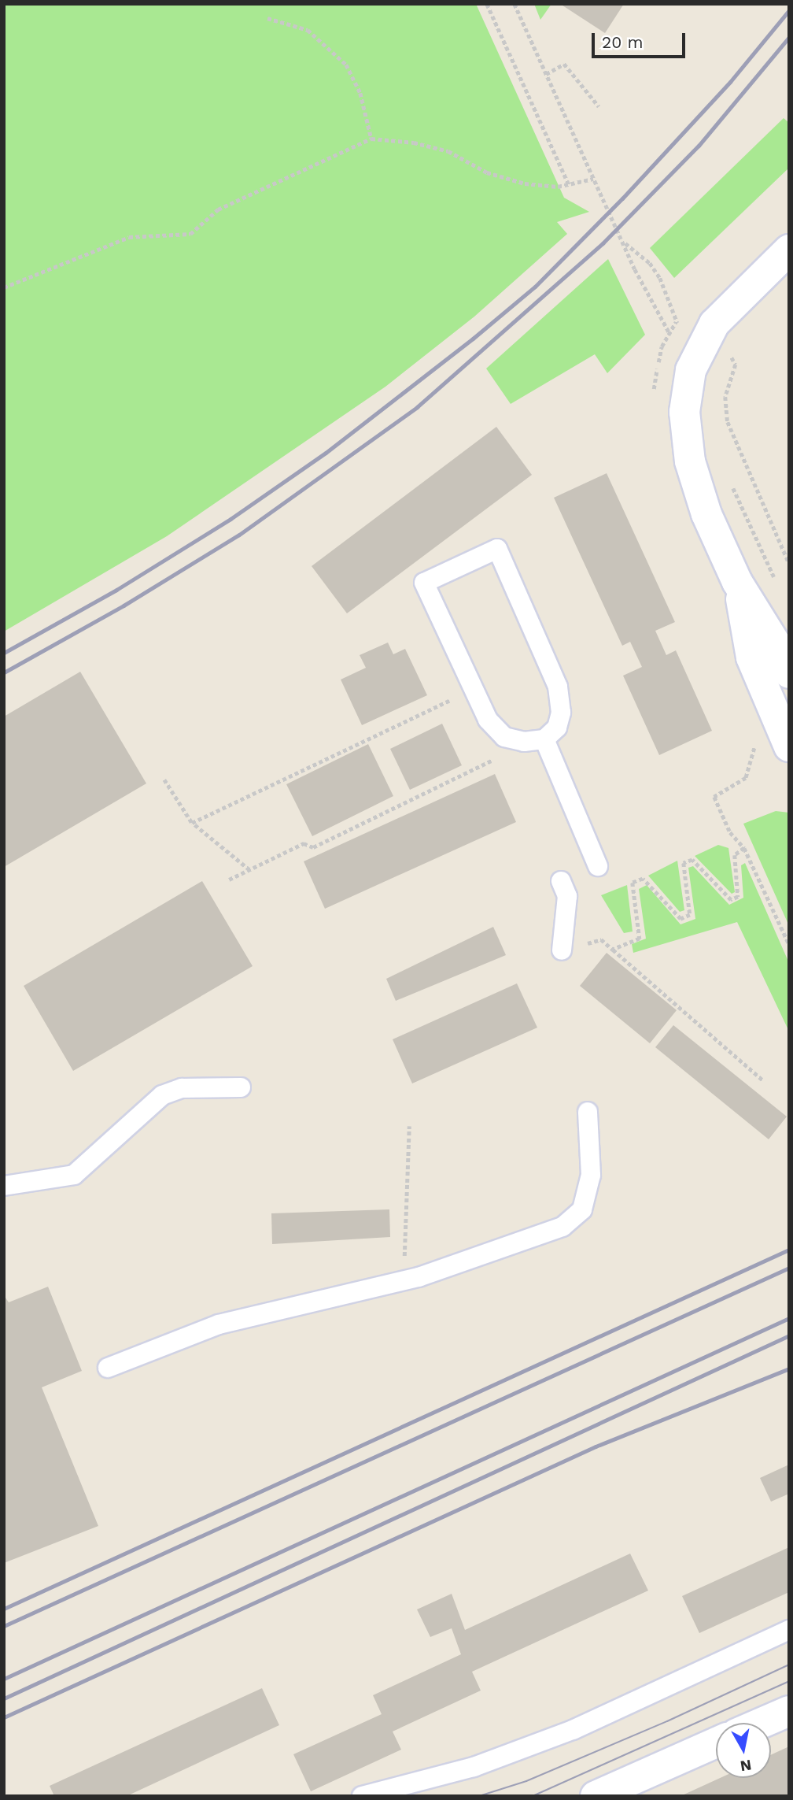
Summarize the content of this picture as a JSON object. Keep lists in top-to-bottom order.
{
  "scale_bar": "20 m",
  "north": "bottom"
}
